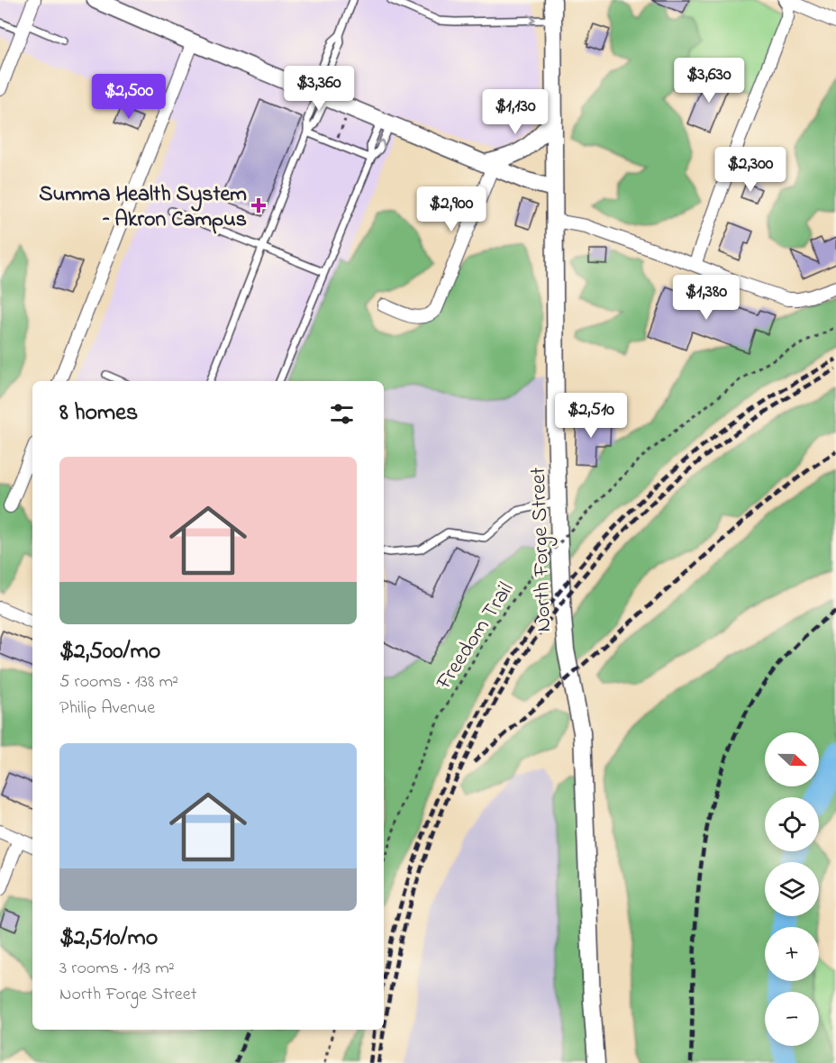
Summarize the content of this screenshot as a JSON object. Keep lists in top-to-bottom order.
{
  "streets": {
    "street": ["North Forge Street"],
    "path": ["Freedom Trail"]
  },
  "places": {
    "health": ["Summa Health System – Akron Campus"]
  },
  "north": "right",
  "page": {
    "price": [
      "$3,630",
      "$3,360",
      "$2,500",
      "$1,130",
      "$2,300",
      "$2,900",
      "$1,380",
      "$2,510"
    ],
    "heading": "8 homes",
    "list": [
      {
        "name": "$2,500/mo",
        "note": "5 rooms · 138 m² · Philip Avenue"
      },
      {
        "name": "$2,510/mo",
        "note": "3 rooms · 113 m² · North Forge Street"
      }
    ],
    "map_buttons": ["+", "−"]
  }
}
